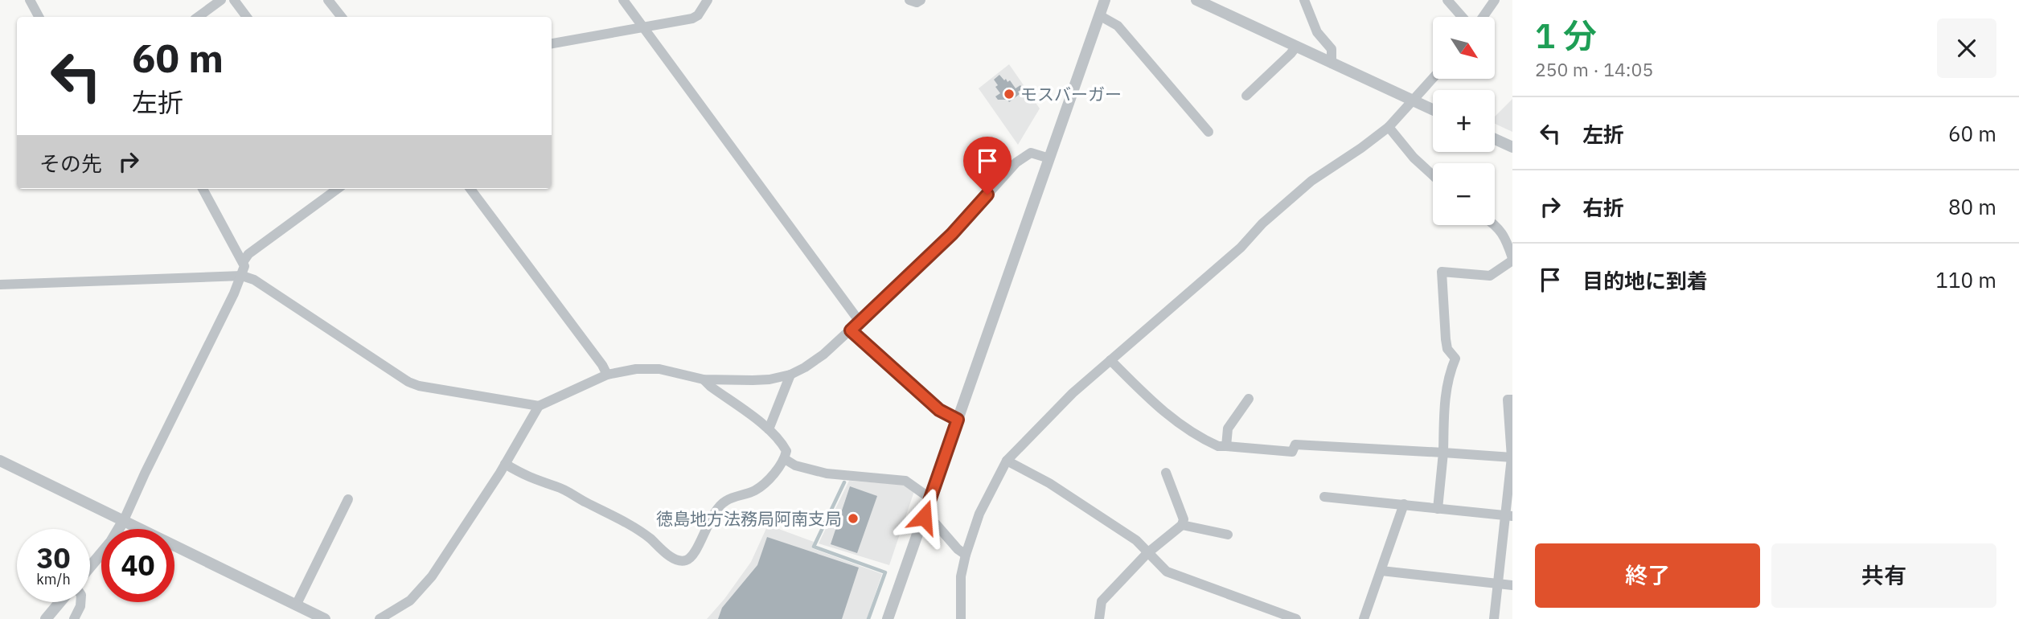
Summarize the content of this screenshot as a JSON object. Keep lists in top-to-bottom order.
{
  "places": ["モスバーガー", "徳島地方法務局阿南支局"],
  "north": "bottom right",
  "page": {
    "heading": ["1 分", "250 m · 14:05"],
    "map_buttons": ["+", "−"],
    "turn": ["60 m", "左折"],
    "list": [
      {
        "name": "左折",
        "value": "60 m"
      },
      {
        "name": "右折",
        "value": "80 m"
      },
      {
        "name": "目的地に到着",
        "value": "110 m"
      }
    ],
    "then": "その先",
    "speed": "30 km/h",
    "limit": "40",
    "buttons": ["終了", "共有"]
  }
}
